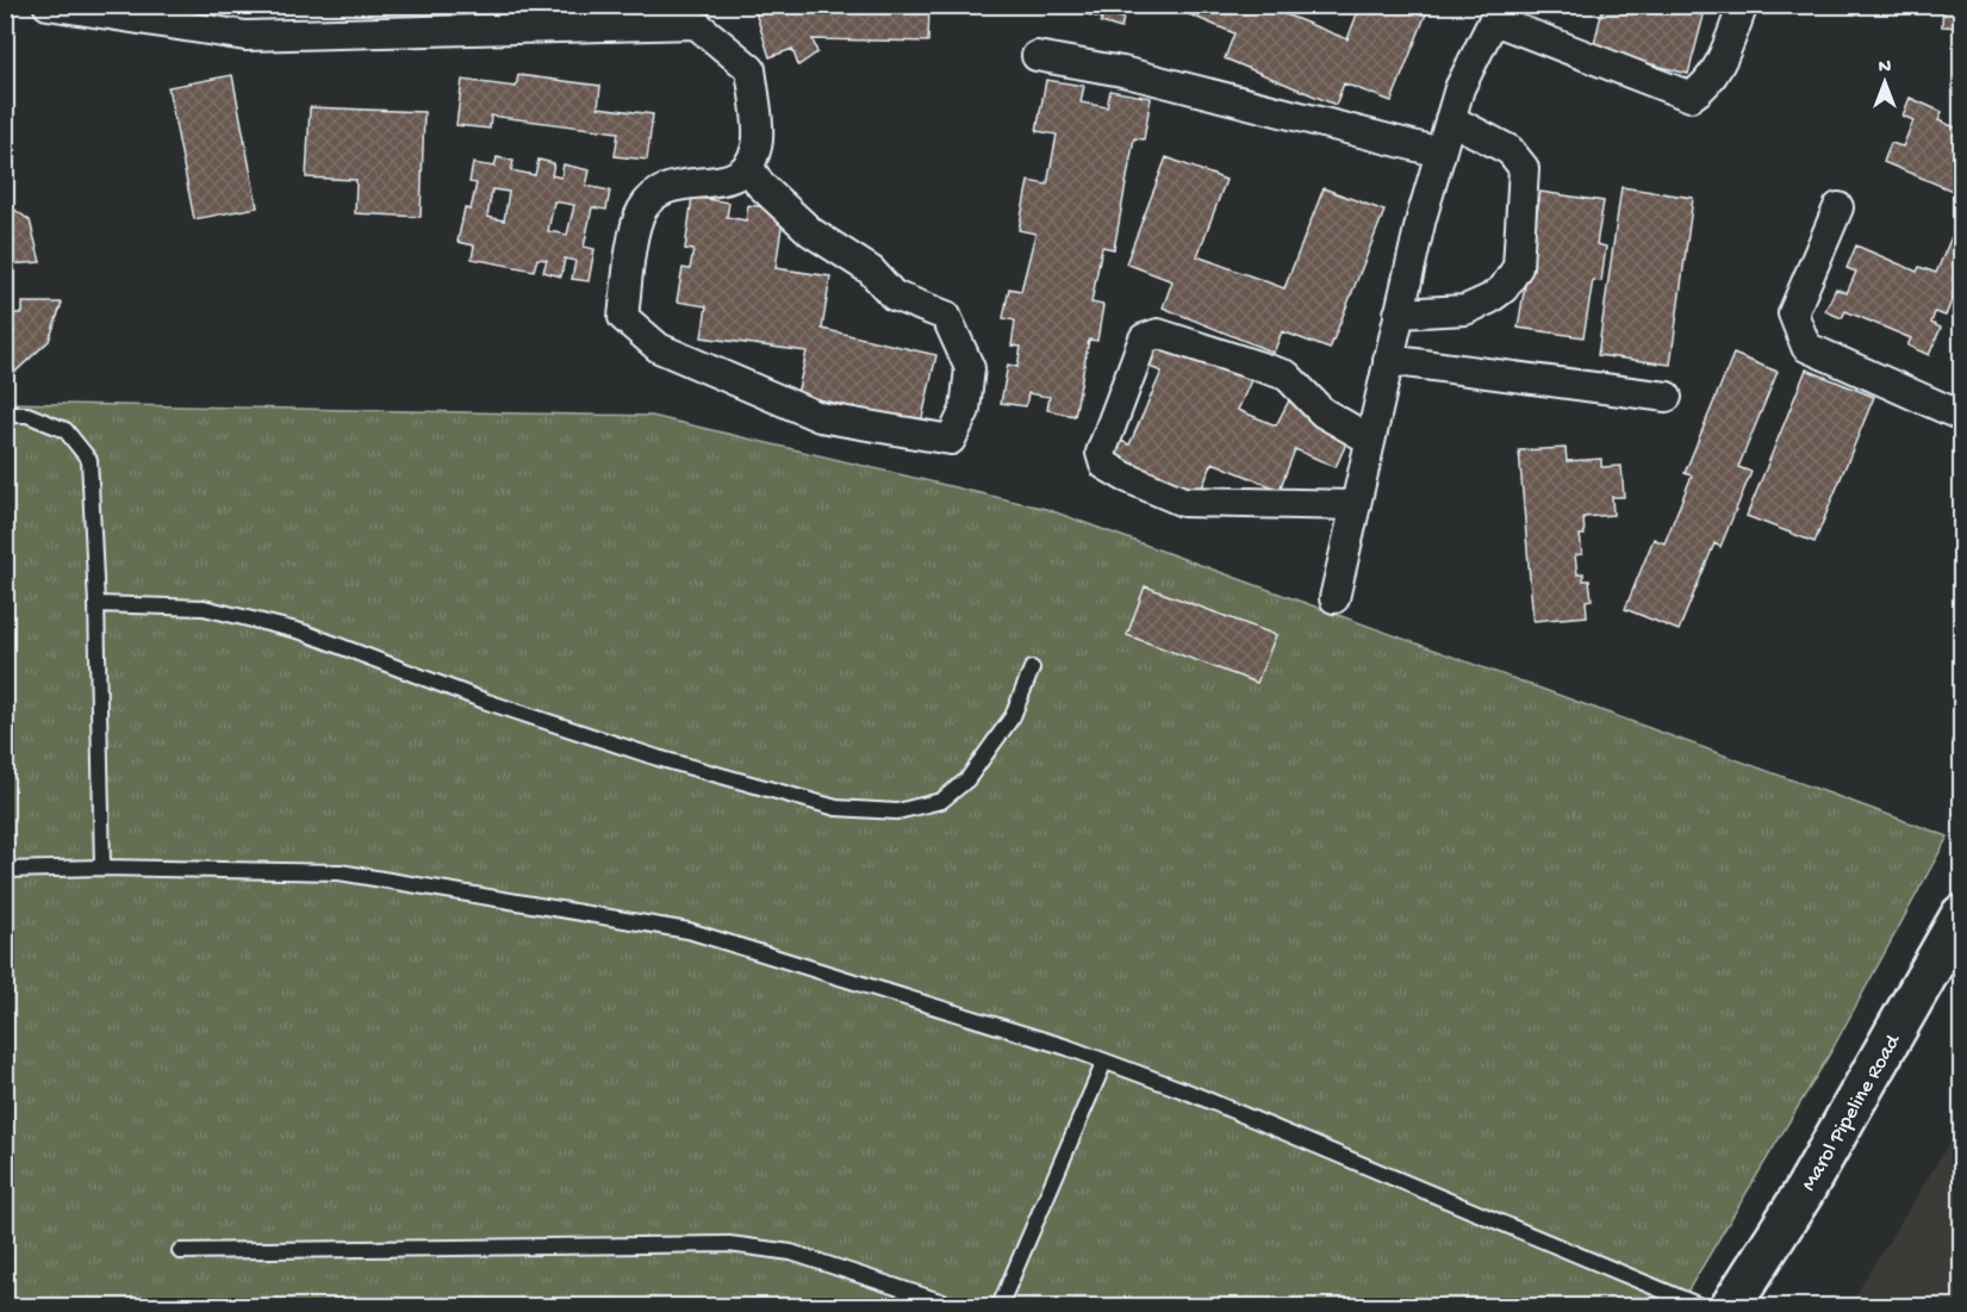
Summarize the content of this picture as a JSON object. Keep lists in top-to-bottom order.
{
  "streets": {
    "street": ["Marol Pipeline Road"]
  },
  "north": "top"
}
